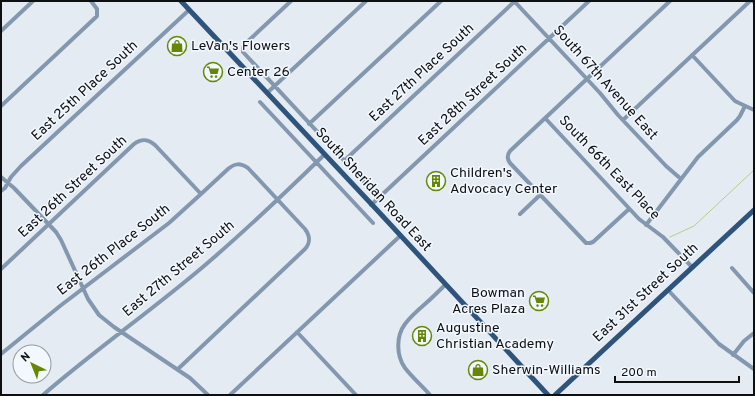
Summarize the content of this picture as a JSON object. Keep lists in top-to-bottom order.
{
  "streets": {
    "main road": ["South Sheridan Road East", "East 31st Street South"],
    "street": [
      "East 27th Place South",
      "South 67th Avenue East",
      "East 25th Place South",
      "East 28th Street South",
      "South 66th East Place",
      "East 26th Street South",
      "East 26th Place South",
      "East 27th Street South"
    ]
  },
  "crossings": [
    ["East 27th Place South", "South 67th Avenue East"],
    ["East 27th Place South", "South Sheridan Road East"],
    ["South 67th Avenue East", "East 28th Street South"],
    ["East 25th Place South", "South Sheridan Road East"],
    ["East 28th Street South", "South Sheridan Road East"],
    ["South 66th East Place", "East 31st Street South"],
    ["East 26th Street South", "East 26th Place South"],
    ["South Sheridan Road East", "East 27th Street South"],
    ["East 26th Place South", "East 27th Street South"]
  ],
  "places": {
    "shop": ["LeVan's Flowers", "Sherwin-Williams"],
    "supermarket": ["Center 26", "Bowman Acres Plaza"],
    "building": ["Children's Advocacy Center", "Augustine Christian Academy"]
  },
  "scale_bar": "200 m",
  "north": "top left"
}
